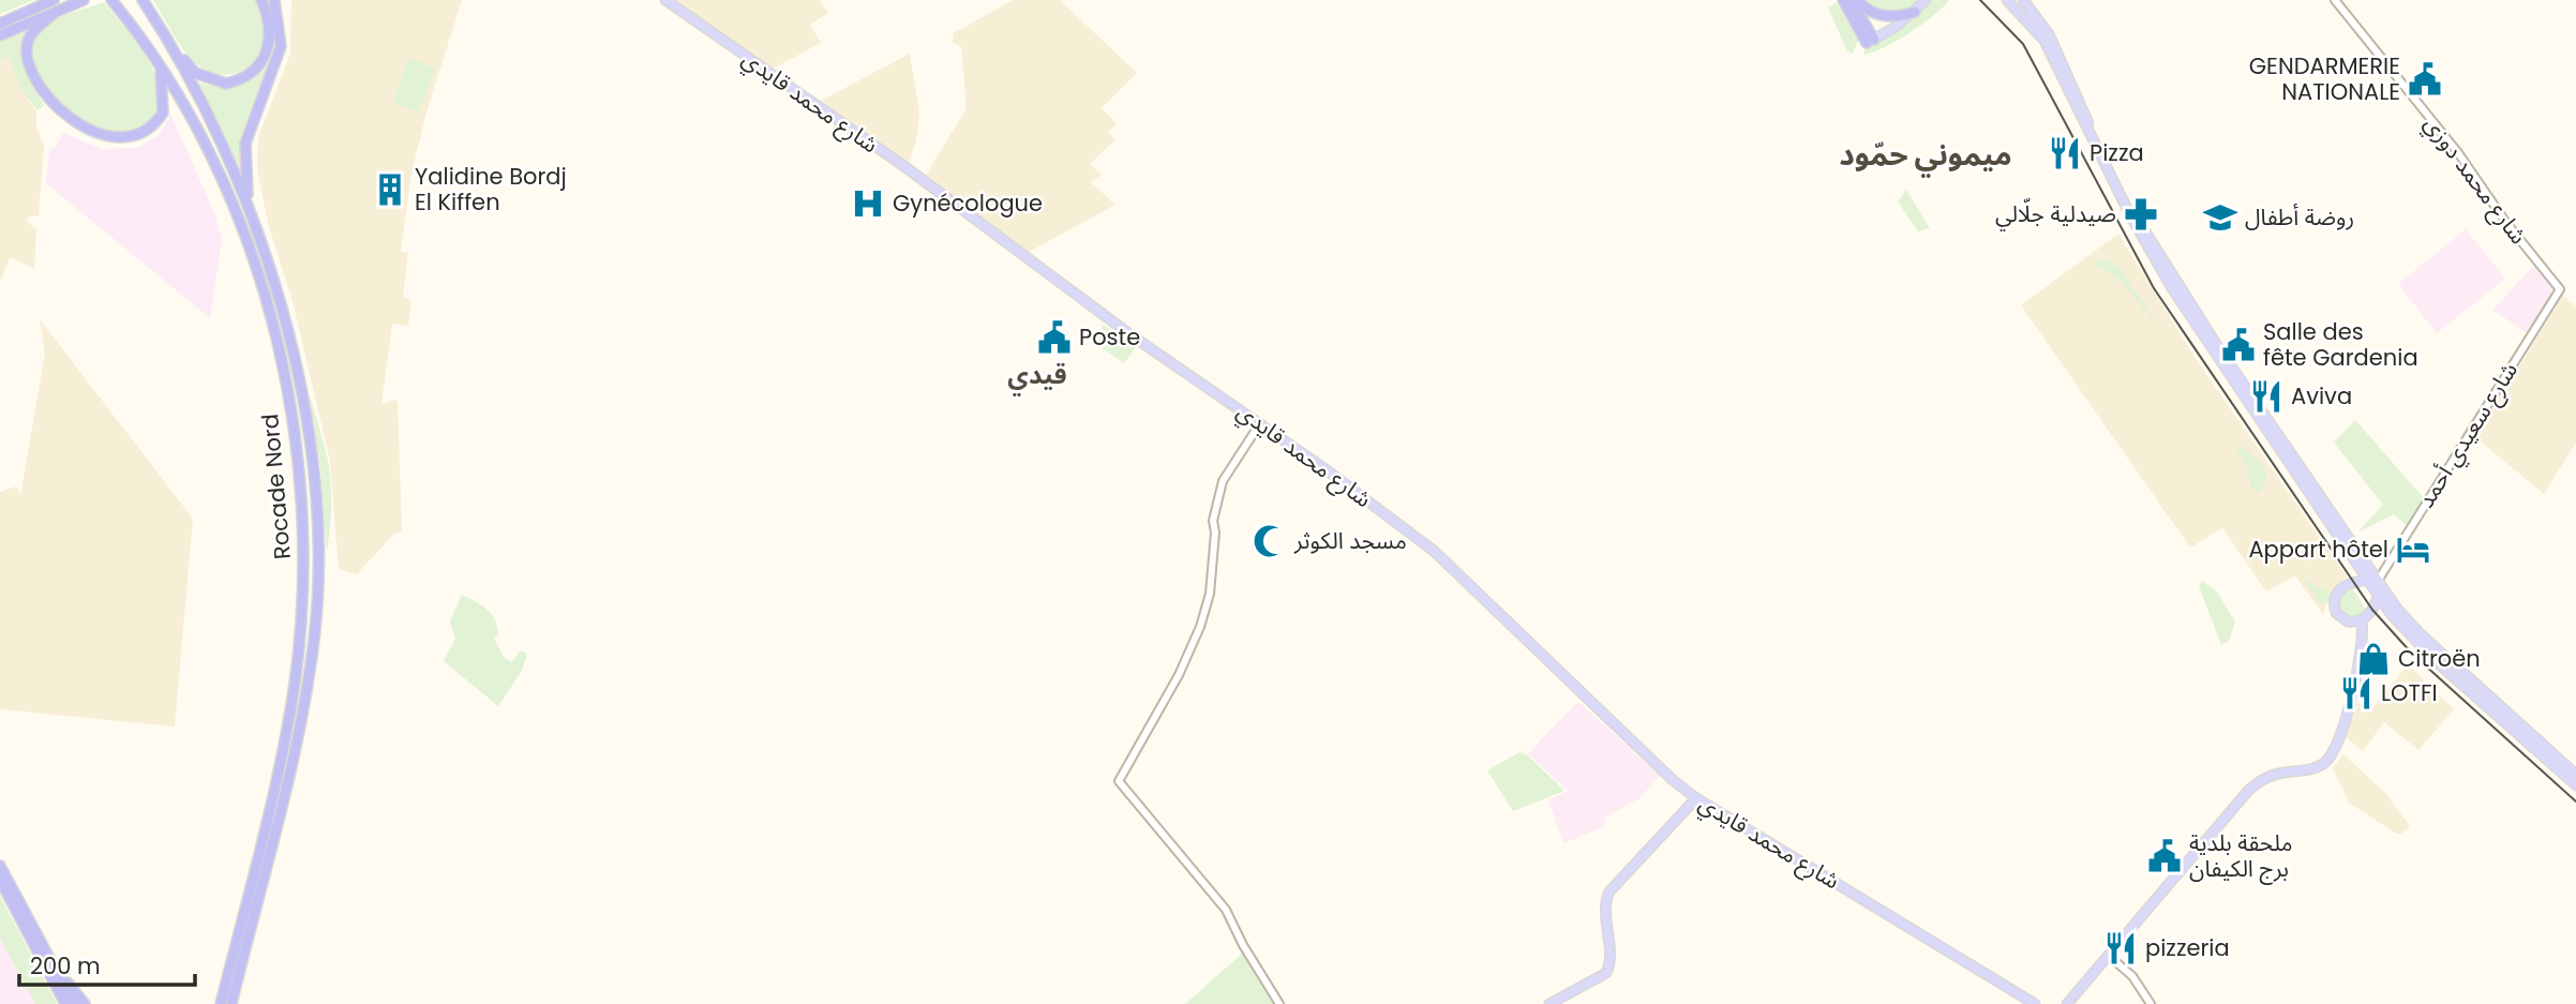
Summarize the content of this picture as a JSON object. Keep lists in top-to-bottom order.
{
  "streets": {
    "highway": ["Rocade Nord"],
    "main road": ["شارع محمد قايدي"],
    "street": ["شارع محمد دوزي", "شارع سعيدي أحمد"]
  },
  "crossings": [
    ["شارع محمد دوزي", "شارع سعيدي أحمد"]
  ],
  "districts": ["ميموني حمّود", "قيدي"],
  "places": {
    "public building": [
      "GENDARMERIE NATIONALE",
      "Poste",
      "Salle des fête Gardenia",
      "ملحقة بلدية برج الكيفان"
    ],
    "restaurant": [
      "Pizza",
      "Aviva",
      "LOTFI",
      "pizzeria"
    ],
    "building": ["Yalidine Bordj El Kiffen"],
    "hospital": ["Gynécologue"],
    "pharmacy": ["صيدلية جلّالي"],
    "school or university": ["روضة أطفال"],
    "mosque": ["مسجد الكوثر"],
    "hotel": ["Appart hôtel"],
    "shop": ["Citroën"]
  },
  "scale_bar": "200 m"
}
